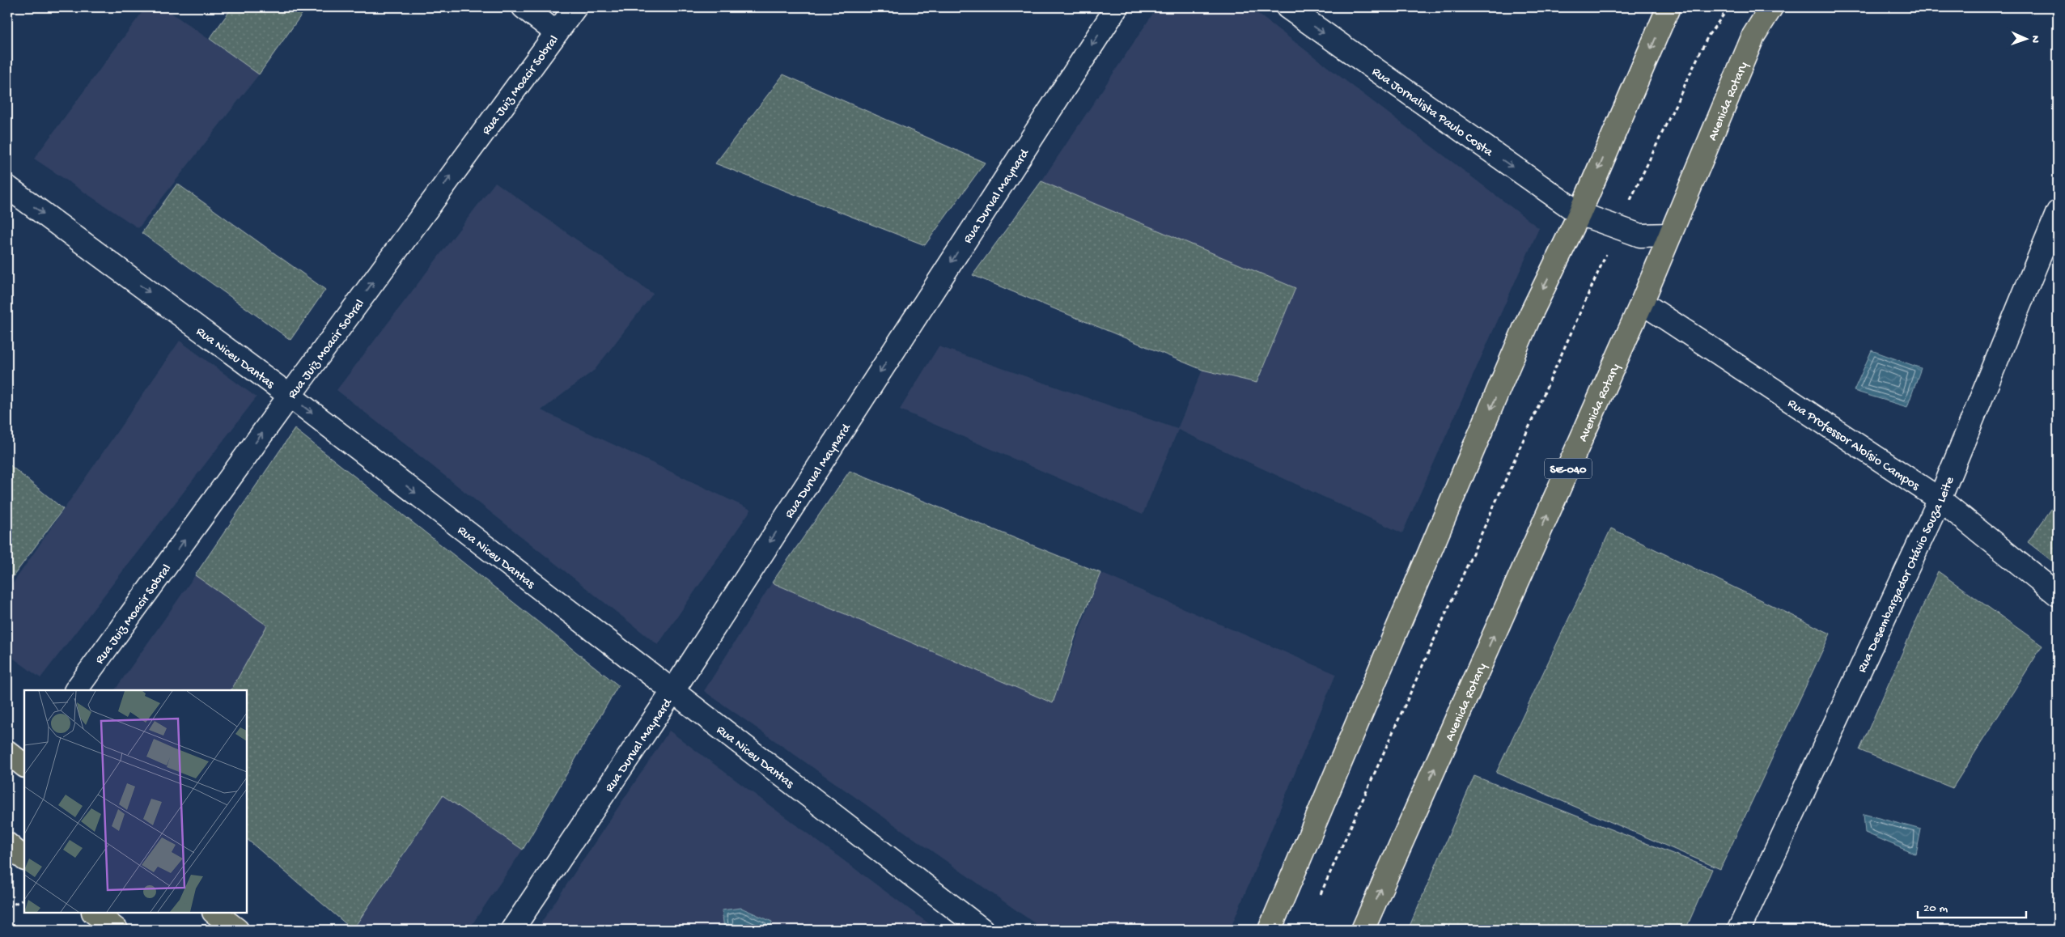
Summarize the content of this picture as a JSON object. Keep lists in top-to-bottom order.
{
  "streets": {
    "main road": ["Avenida Rotary", "SE-040"],
    "street": [
      "Rua Juiz Moacir Sobral",
      "Rua Jornalista Paulo Costa",
      "Rua Durval Maynard",
      "Rua Niceu Dantas",
      "Rua Professor Aloísio Campos",
      "Rua Desembargador Otávio Souza Leite"
    ]
  },
  "crossings": [
    ["Rua Juiz Moacir Sobral", "Rua Niceu Dantas"],
    ["Avenida Rotary", "Rua Jornalista Paulo Costa"],
    ["Avenida Rotary", "Rua Professor Aloísio Campos"],
    ["Rua Durval Maynard", "Rua Niceu Dantas"],
    ["Rua Professor Aloísio Campos", "Rua Desembargador Otávio Souza Leite"]
  ],
  "one_way": [
    "Rua Juiz Moacir Sobral",
    "Rua Jornalista Paulo Costa",
    "Rua Durval Maynard",
    "Rua Niceu Dantas"
  ],
  "scale_bar": "20 m",
  "north": "right"
}
